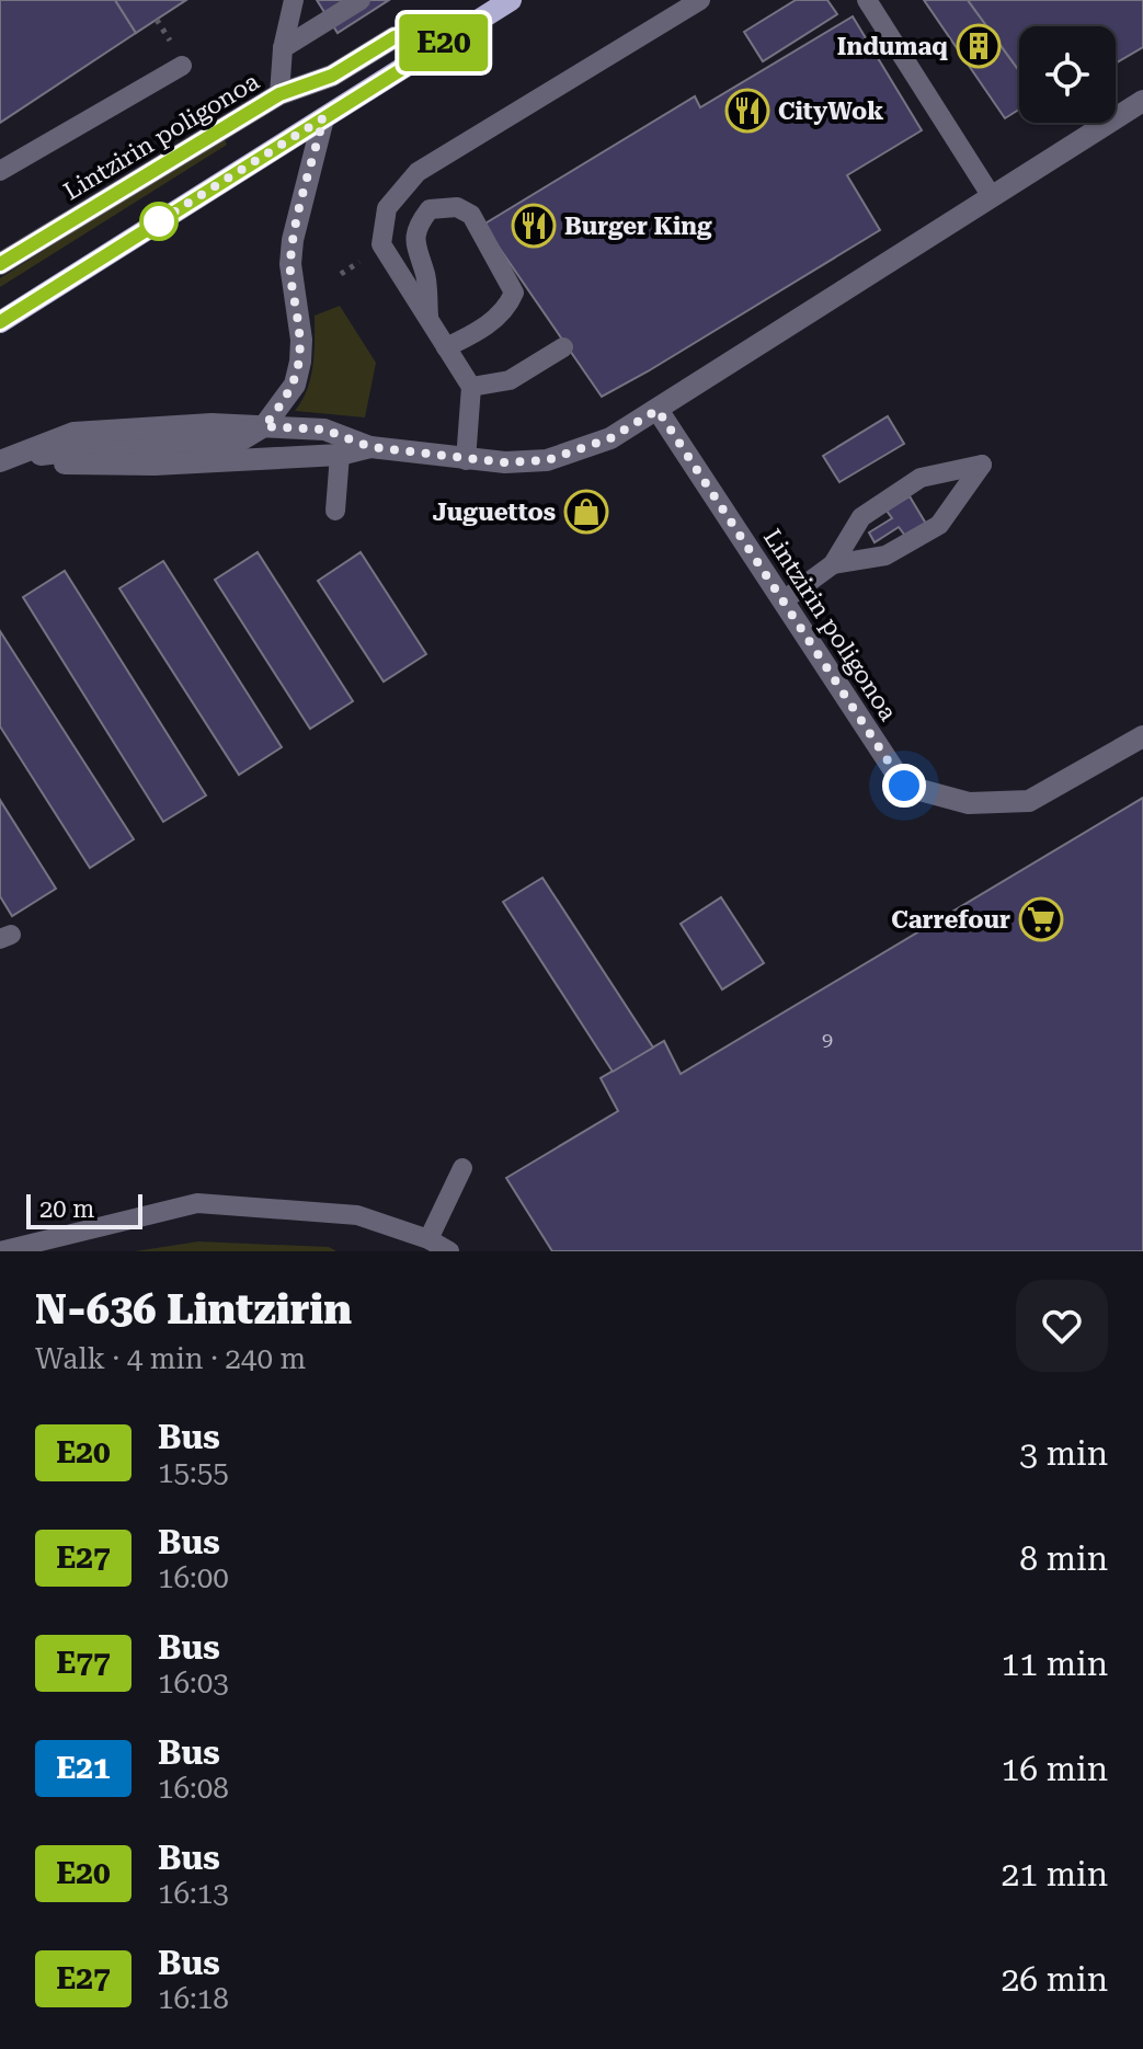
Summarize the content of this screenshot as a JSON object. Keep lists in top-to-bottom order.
{
  "streets": {
    "street": ["Lintzirin poligonoa"]
  },
  "places": {
    "building": ["Indumaq"],
    "restaurant": ["CityWok", "Burger King"],
    "shop": ["Juguettos"],
    "supermarket": ["Carrefour"]
  },
  "lines": ["bus line E20"],
  "house_numbers": ["9"],
  "scale_bar": "20 m",
  "page": {
    "on_map": "E20",
    "scale": "20 m",
    "heading": ["N-636 Lintzirin", "Walk · 4 min · 240 m"],
    "list": [
      {
        "mark": "E20",
        "name": "Bus",
        "note": "15:55",
        "value": "3 min"
      },
      {
        "mark": "E27",
        "name": "Bus",
        "note": "16:00",
        "value": "8 min"
      },
      {
        "mark": "E77",
        "name": "Bus",
        "note": "16:03",
        "value": "11 min"
      },
      {
        "mark": "E21",
        "name": "Bus",
        "note": "16:08",
        "value": "16 min"
      },
      {
        "mark": "E20",
        "name": "Bus",
        "note": "16:13",
        "value": "21 min"
      },
      {
        "mark": "E27",
        "name": "Bus",
        "note": "16:18",
        "value": "26 min"
      }
    ]
  }
}
